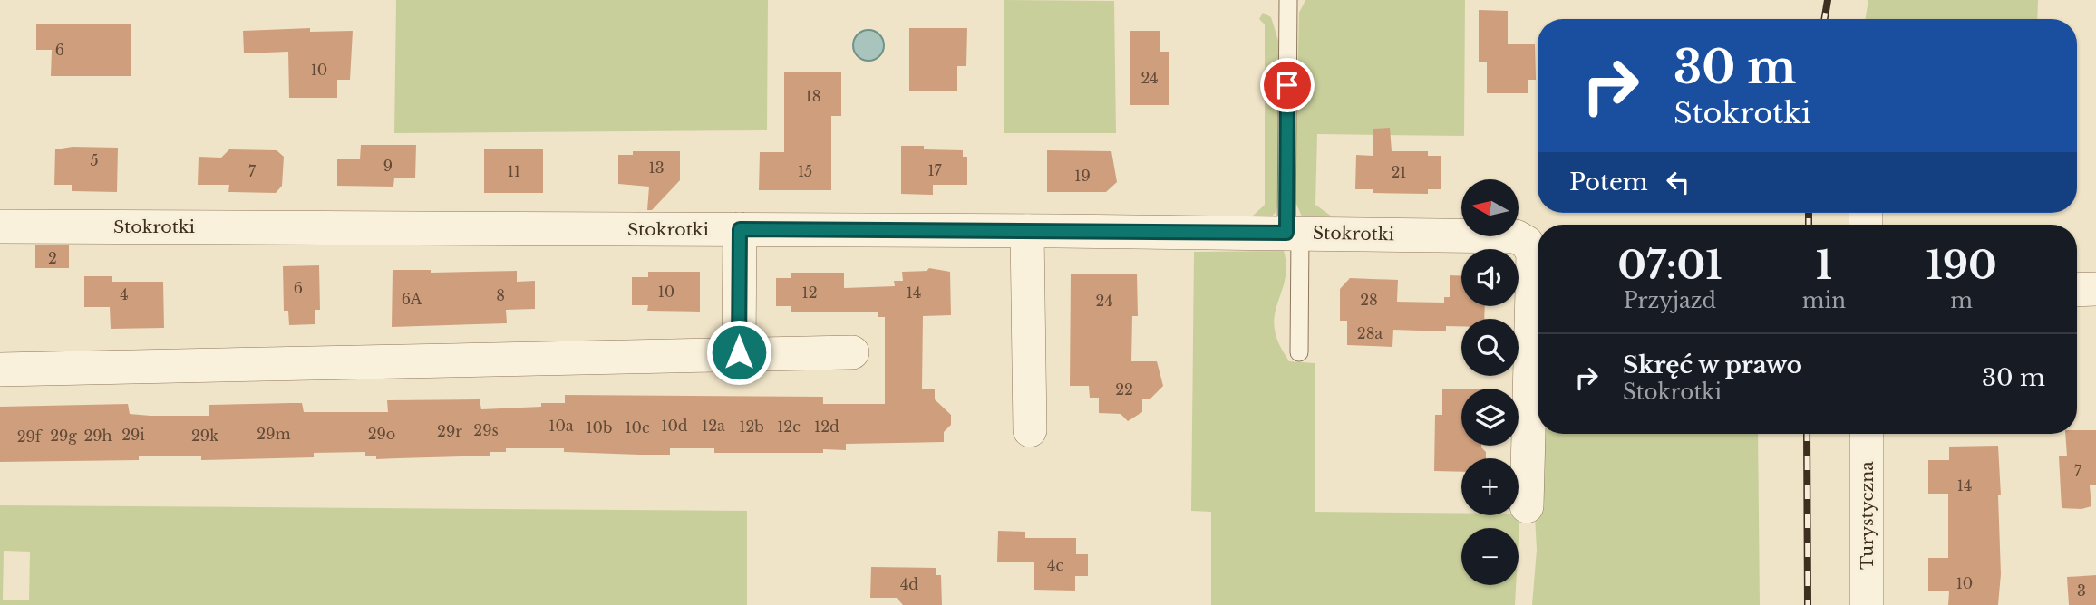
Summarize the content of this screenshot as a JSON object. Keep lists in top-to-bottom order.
{
  "streets": {
    "street": ["Stokrotki", "Turystyczna"]
  },
  "house_numbers": [
    "6",
    "10",
    "24",
    "18",
    "5",
    "9",
    "13",
    "17",
    "7",
    "11",
    "15",
    "21",
    "19",
    "2",
    "6",
    "10",
    "12",
    "14",
    "4",
    "8",
    "6A",
    "28",
    "24",
    "28a",
    "22",
    "10a",
    "10d",
    "12a",
    "12b",
    "12c",
    "12d",
    "10b",
    "10c",
    "29s",
    "29r",
    "29m",
    "29o",
    "29i",
    "29g",
    "29h",
    "29k",
    "29f",
    "7",
    "14",
    "4c",
    "10",
    "4d",
    "3"
  ],
  "north": "left",
  "page": {
    "turn": ["30 m", "Stokrotki"],
    "then": "Potem",
    "map_buttons": ["+", "−"],
    "eta": [
      "07:01",
      "Przyjazd",
      "1",
      "min",
      "190",
      "m"
    ],
    "list": [
      {
        "name": "Skręć w prawo",
        "note": "Stokrotki",
        "value": "30 m"
      }
    ]
  }
}
